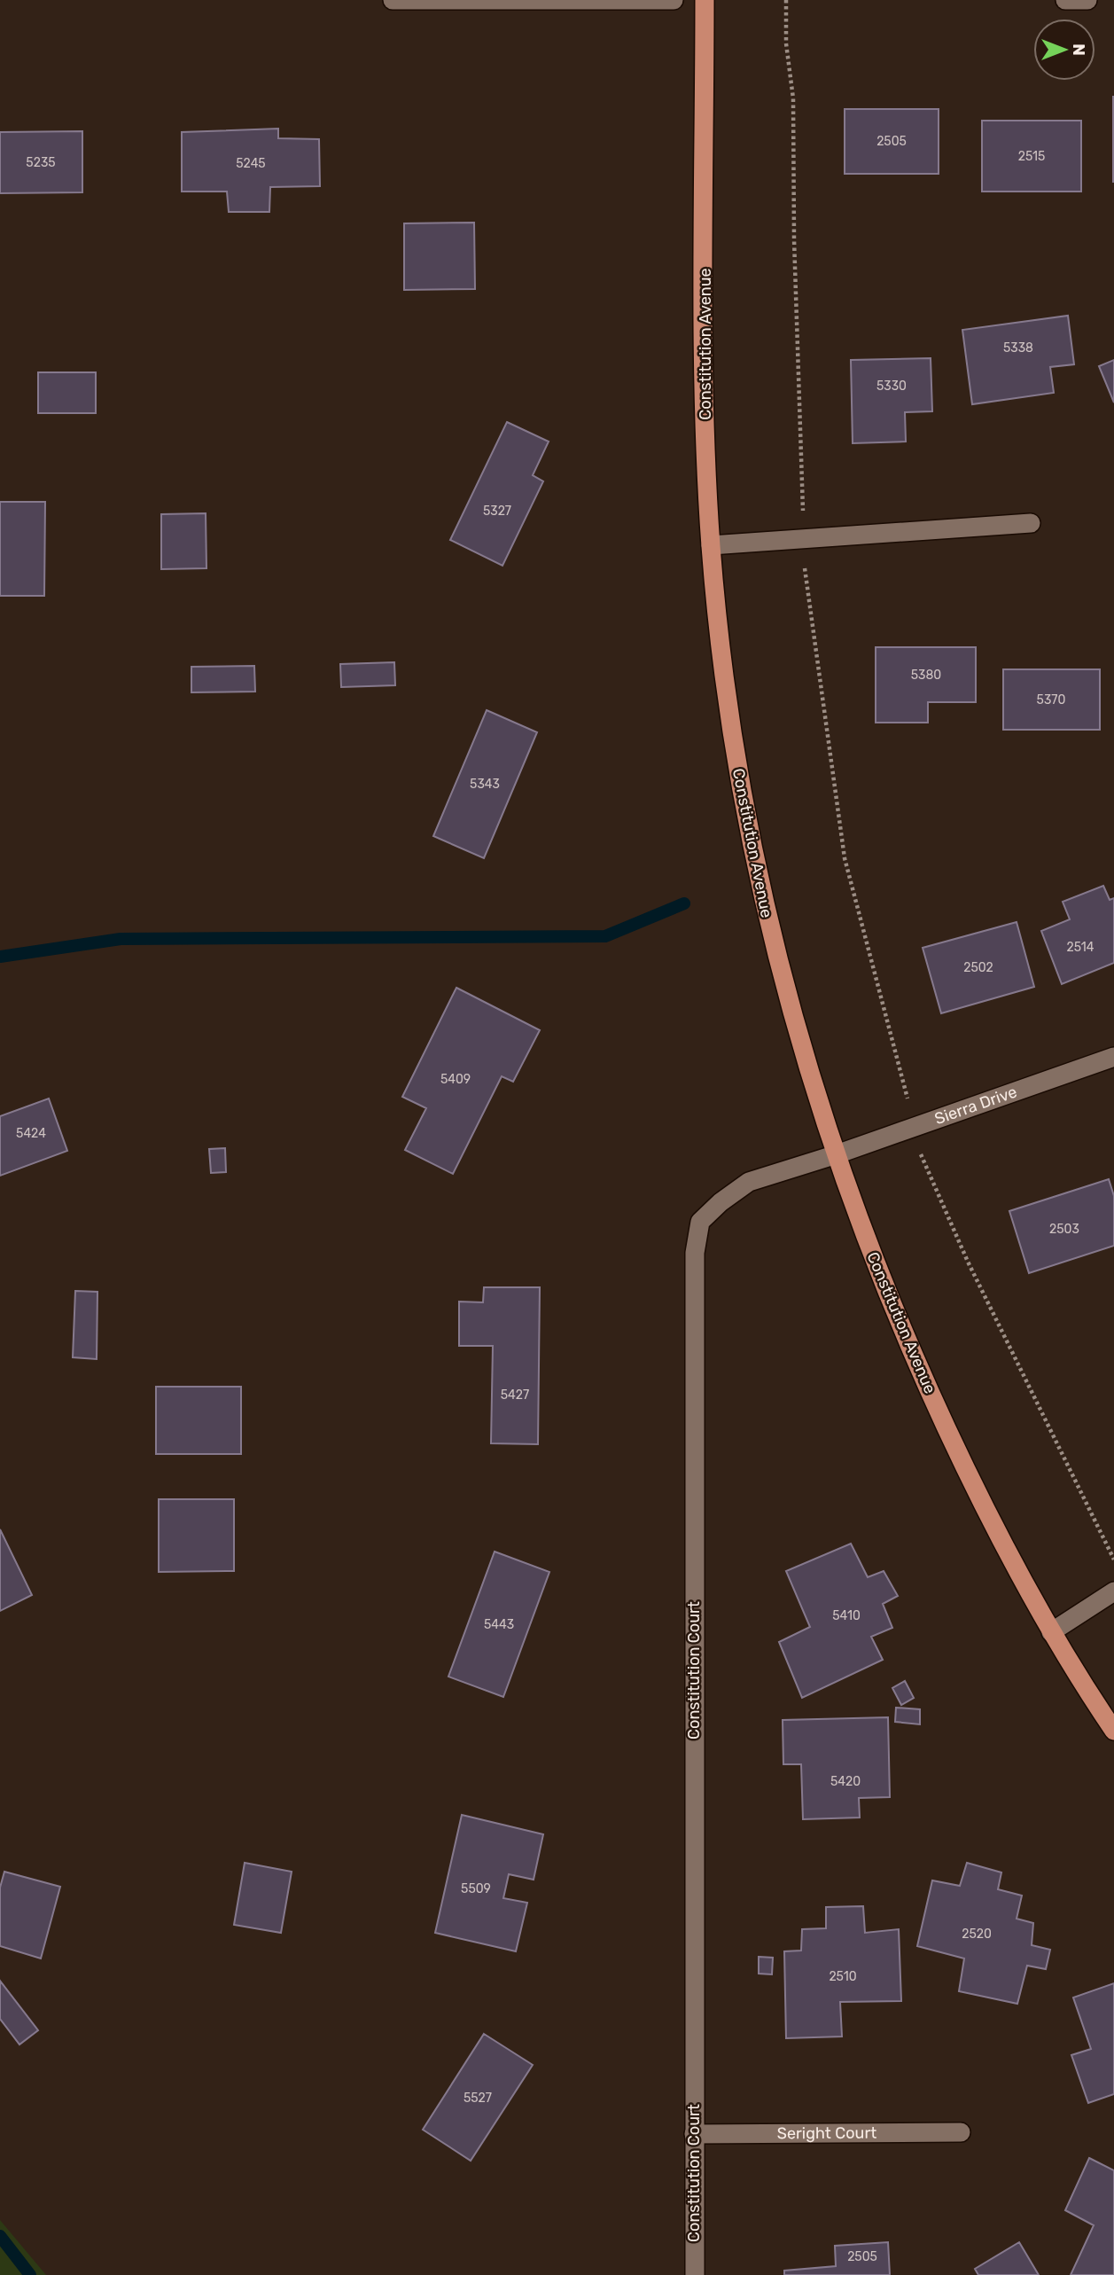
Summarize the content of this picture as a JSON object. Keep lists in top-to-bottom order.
{
  "streets": {
    "main road": ["Constitution Avenue"],
    "street": ["Sierra Drive", "Constitution Court", "Seright Court"]
  },
  "crossings": [
    ["Constitution Avenue", "Sierra Drive"],
    ["Constitution Avenue", "Constitution Court"],
    ["Sierra Drive", "Constitution Court"],
    ["Constitution Court", "Seright Court"]
  ],
  "house_numbers": [
    "2505",
    "2515",
    "5235",
    "5245",
    "5338",
    "5330",
    "5327",
    "5380",
    "5370",
    "5343",
    "2514",
    "2502",
    "5409",
    "5424",
    "2503",
    "5427",
    "5410",
    "5443",
    "5420",
    "5509",
    "2520",
    "2510",
    "5527",
    "2505"
  ],
  "north": "right"
}
